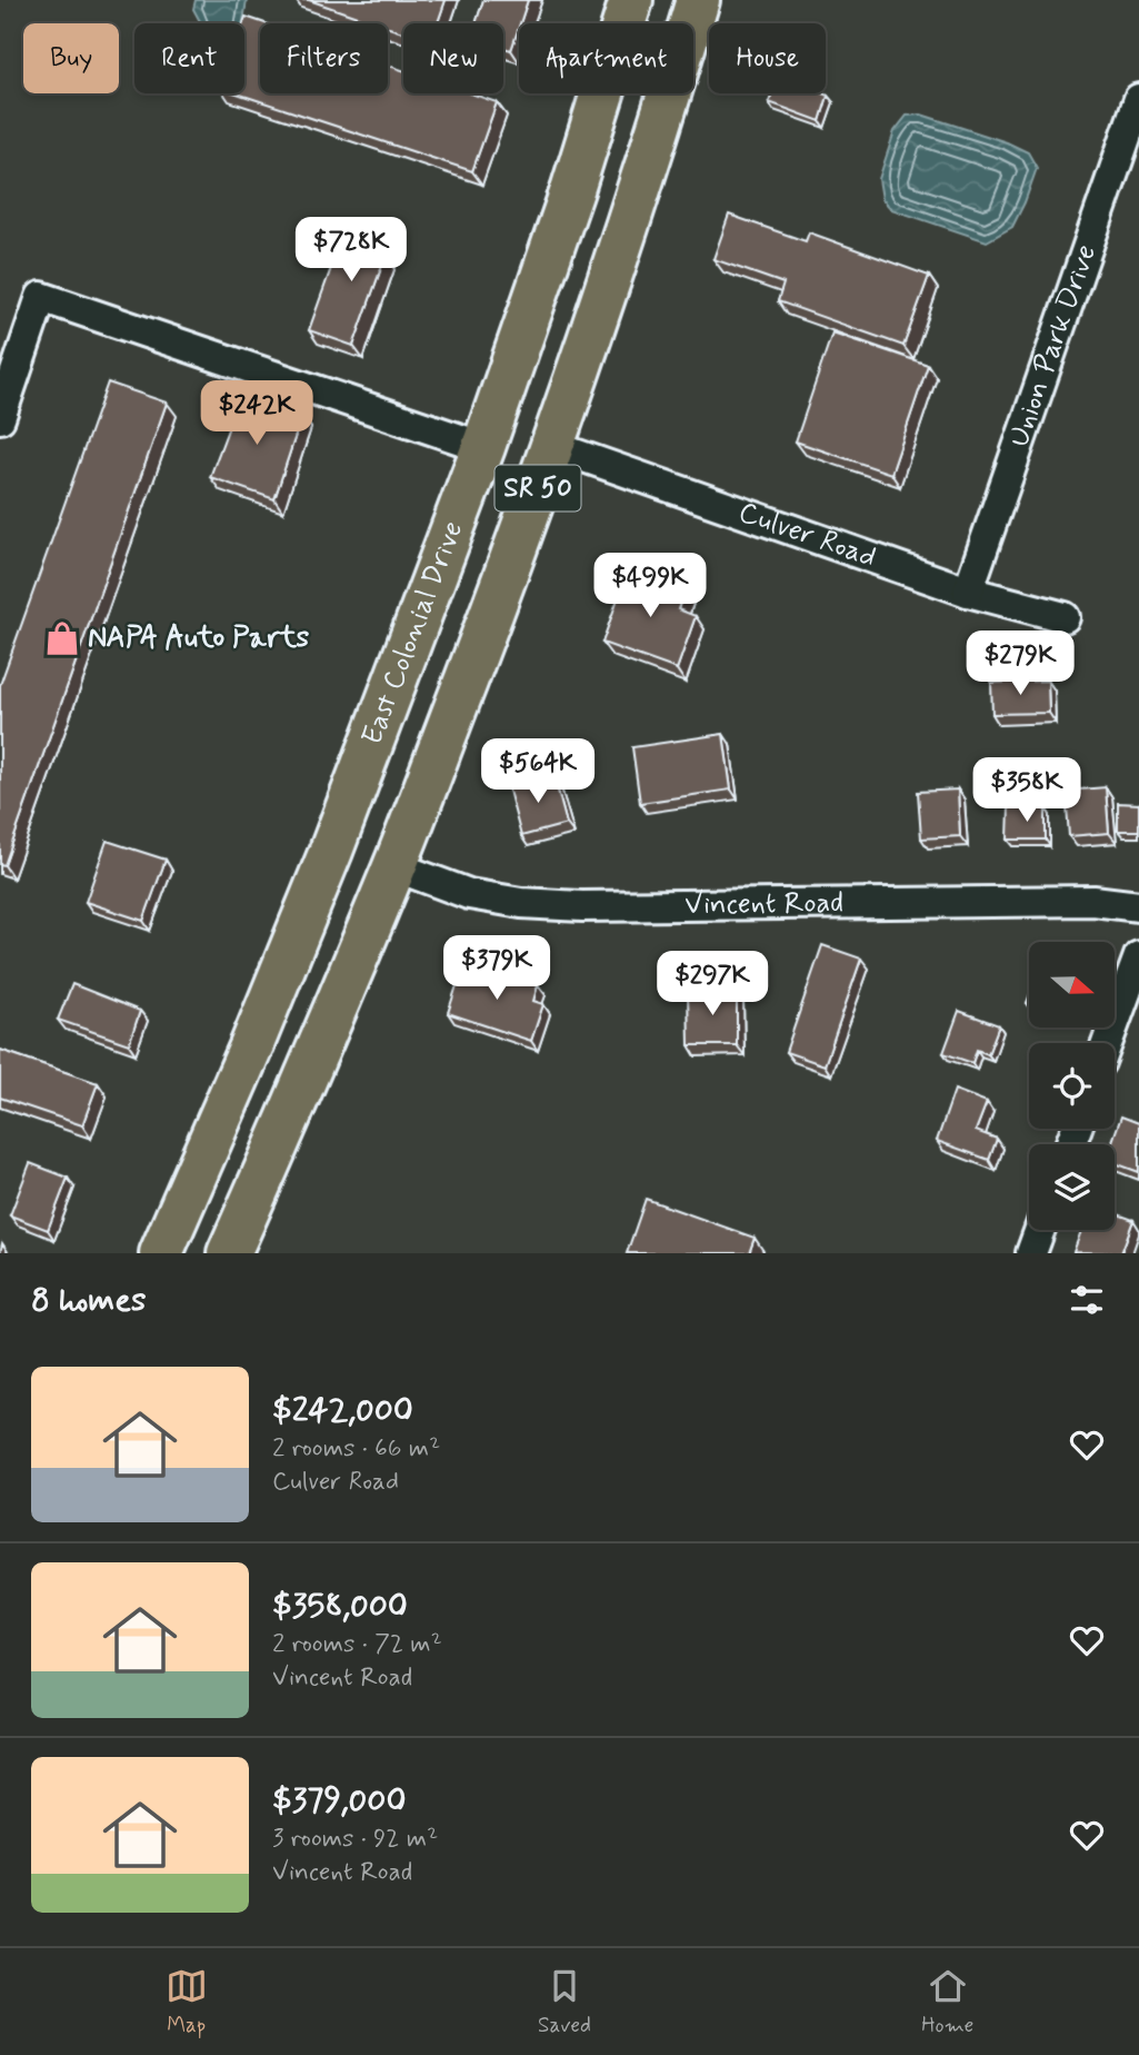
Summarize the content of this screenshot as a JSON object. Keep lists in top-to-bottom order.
{
  "streets": {
    "highway": ["SR 50", "East Colonial Drive"],
    "street": ["Union Park Drive", "Culver Road", "Vincent Road"]
  },
  "crossings": [
    ["Union Park Drive", "Culver Road"],
    ["SR 50", "Culver Road"],
    ["SR 50", "Vincent Road"]
  ],
  "places": {
    "shop": ["NAPA Auto Parts"]
  },
  "north": "right",
  "page": {
    "chip": [
      "Buy",
      "Rent",
      "Filters",
      "New",
      "Apartment",
      "House"
    ],
    "price": [
      "$728K",
      "$242K",
      "$499K",
      "$279K",
      "$564K",
      "$358K",
      "$379K",
      "$297K"
    ],
    "heading": "8 homes",
    "list": [
      {
        "name": "$242,000",
        "note": "2 rooms · 66 m² · Culver Road"
      },
      {
        "name": "$358,000",
        "note": "2 rooms · 72 m² · Vincent Road"
      },
      {
        "name": "$379,000",
        "note": "3 rooms · 92 m² · Vincent Road"
      }
    ],
    "tabs": ["Map", "Saved", "Home"]
  }
}
